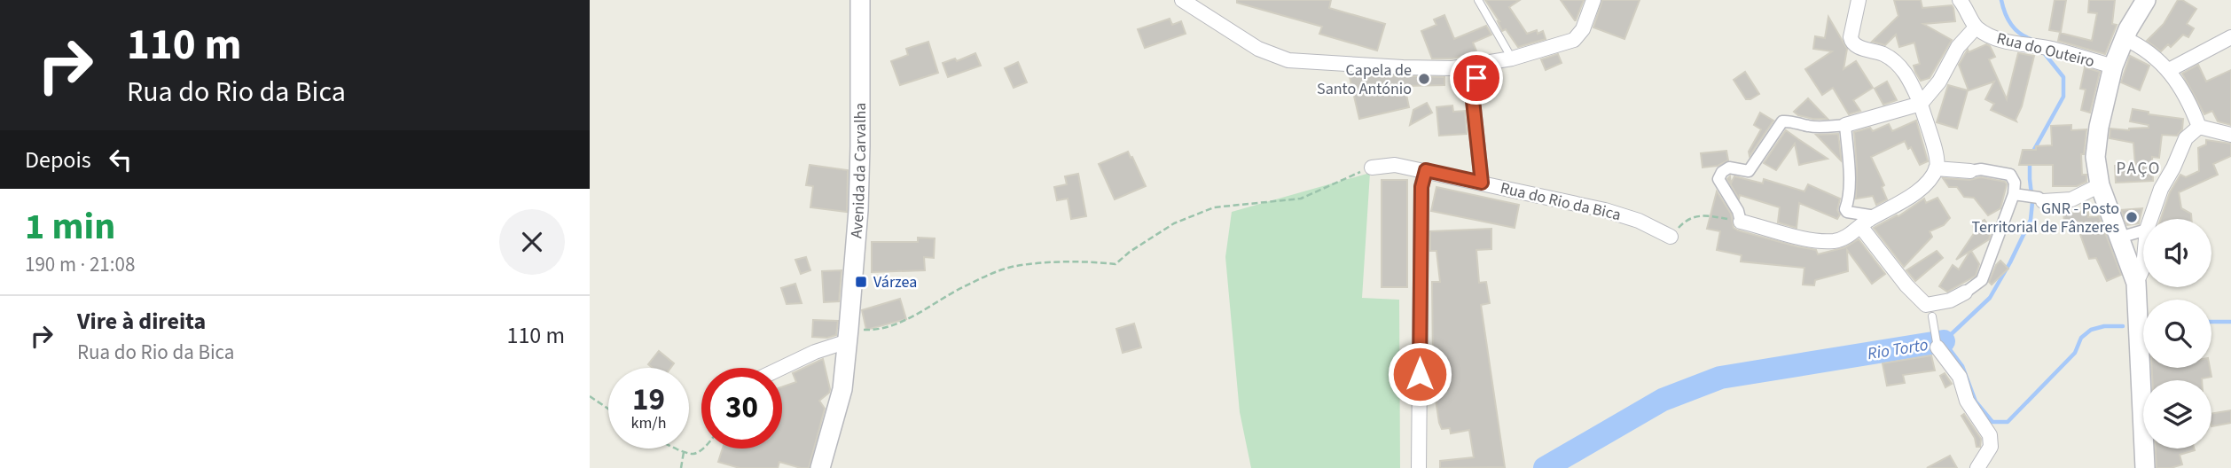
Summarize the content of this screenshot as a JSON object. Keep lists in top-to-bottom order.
{
  "streets": {
    "street": ["Rua do Outeiro", "Avenida da Carvalha", "Rua do Rio da Bica"]
  },
  "districts": ["PAÇO"],
  "water": ["Rio Torto"],
  "places": {
    "other": ["Capela de Santo António", "GNR - Posto Territorial de Fânzeres"],
    "transit": ["Várzea"]
  },
  "page": {
    "turn": ["110 m", "Rua do Rio da Bica"],
    "then": "Depois",
    "heading": ["1 min", "190 m · 21:08"],
    "list": [
      {
        "name": "Vire à direita",
        "note": "Rua do Rio da Bica",
        "value": "110 m"
      }
    ],
    "speed": "19 km/h",
    "limit": "30"
  }
}
